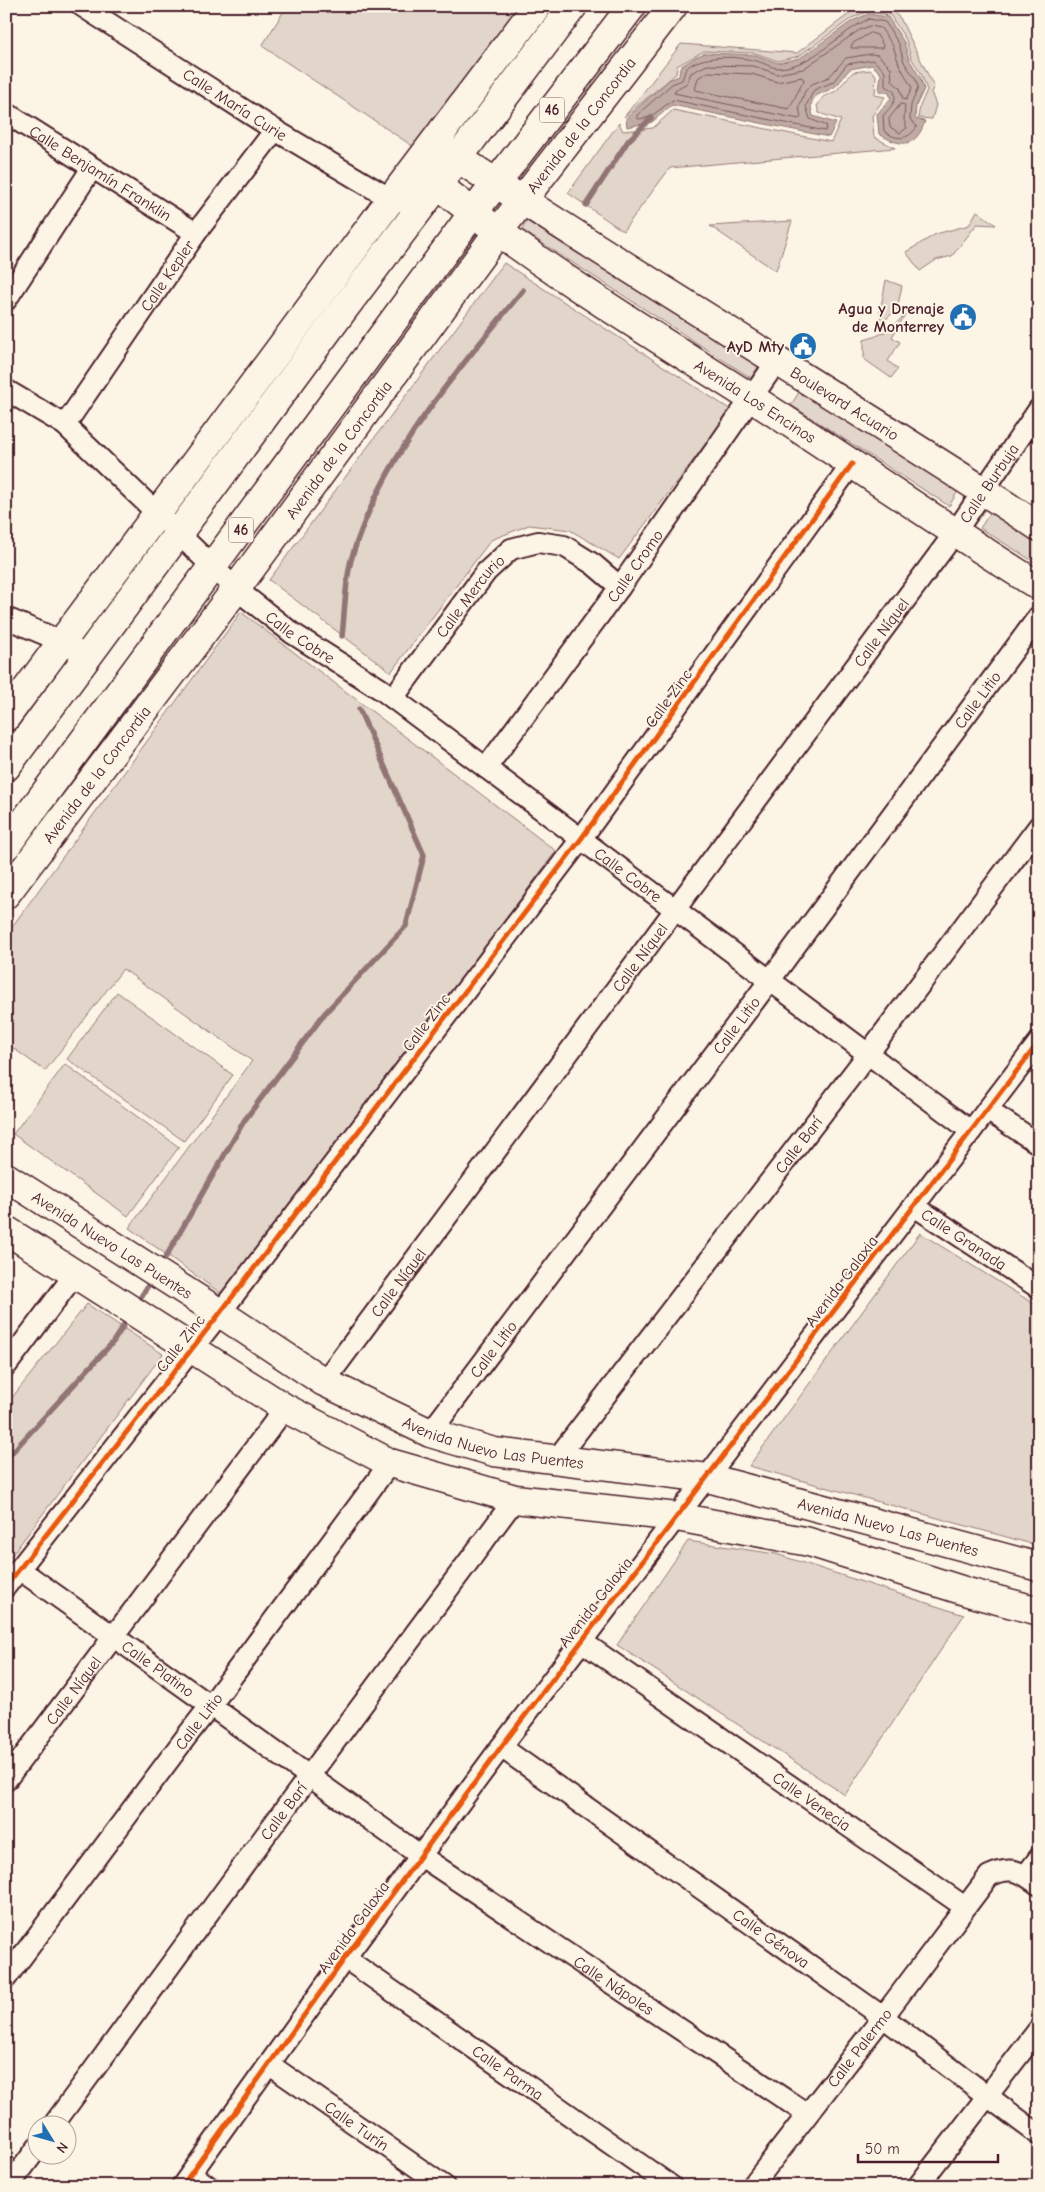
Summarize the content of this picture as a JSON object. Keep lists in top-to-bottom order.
{
  "streets": {
    "street": [
      "Calle María Curie",
      "46",
      "Avenida de la Concordia",
      "Calle Benjamín Franklin",
      "Calle Kepler",
      "Avenida Los Encinos",
      "Boulevard Acuario",
      "Calle Burbuja",
      "Calle Cromo",
      "Calle Mercurio",
      "Calle Níquel",
      "Calle Cobre",
      "Calle Zinc",
      "Calle Litio",
      "Calle Barí",
      "Calle Granada",
      "Avenida Nuevo Las Puentes",
      "Avenida Galaxia",
      "Calle Platino",
      "Calle Venecia",
      "Calle Génova",
      "Calle Nápoles",
      "Calle Palermo",
      "Calle Parma",
      "Calle Turín"
    ]
  },
  "crossings": [
    ["Calle María Curie", "Calle Kepler"],
    ["Avenida de la Concordia", "Avenida Los Encinos"],
    ["Avenida de la Concordia", "Boulevard Acuario"],
    ["Avenida de la Concordia", "Calle Cobre"],
    ["Calle Benjamín Franklin", "Calle Kepler"],
    ["Calle Kepler", "Calle Cobre"],
    ["Avenida Los Encinos", "Calle Burbuja"],
    ["Avenida Los Encinos", "Calle Cromo"],
    ["Avenida Los Encinos", "Calle Níquel"],
    ["Avenida Los Encinos", "Calle Zinc"],
    ["Boulevard Acuario", "Calle Burbuja"],
    ["Boulevard Acuario", "Calle Cromo"],
    ["Calle Burbuja", "Calle Níquel"],
    ["Calle Cromo", "Calle Mercurio"],
    ["Calle Cromo", "Calle Cobre"],
    ["Calle Mercurio", "Calle Cobre"],
    ["Calle Níquel", "Calle Cobre"],
    ["Calle Níquel", "Avenida Nuevo Las Puentes"],
    ["Calle Níquel", "Calle Platino"],
    ["Calle Cobre", "Calle Zinc"],
    ["Calle Cobre", "Calle Litio"],
    ["Calle Cobre", "Calle Barí"],
    ["Calle Cobre", "Avenida Galaxia"],
    ["Calle Zinc", "Avenida Nuevo Las Puentes"],
    ["Calle Zinc", "Calle Platino"],
    ["Calle Litio", "Avenida Nuevo Las Puentes"],
    ["Calle Litio", "Calle Platino"],
    ["Calle Barí", "Avenida Nuevo Las Puentes"],
    ["Calle Barí", "Calle Platino"],
    ["Calle Granada", "Avenida Galaxia"],
    ["Avenida Nuevo Las Puentes", "Avenida Galaxia"],
    ["Avenida Galaxia", "Calle Platino"],
    ["Avenida Galaxia", "Calle Venecia"],
    ["Avenida Galaxia", "Calle Génova"],
    ["Avenida Galaxia", "Calle Nápoles"],
    ["Avenida Galaxia", "Calle Parma"],
    ["Avenida Galaxia", "Calle Turín"],
    ["Calle Platino", "Calle Nápoles"],
    ["Calle Venecia", "Calle Palermo"],
    ["Calle Génova", "Calle Palermo"],
    ["Calle Nápoles", "Calle Palermo"]
  ],
  "places": {
    "public building": ["Agua y Drenaje de Monterrey", "AyD Mty"]
  },
  "scale_bar": "50 m",
  "north": "bottom right"
}
